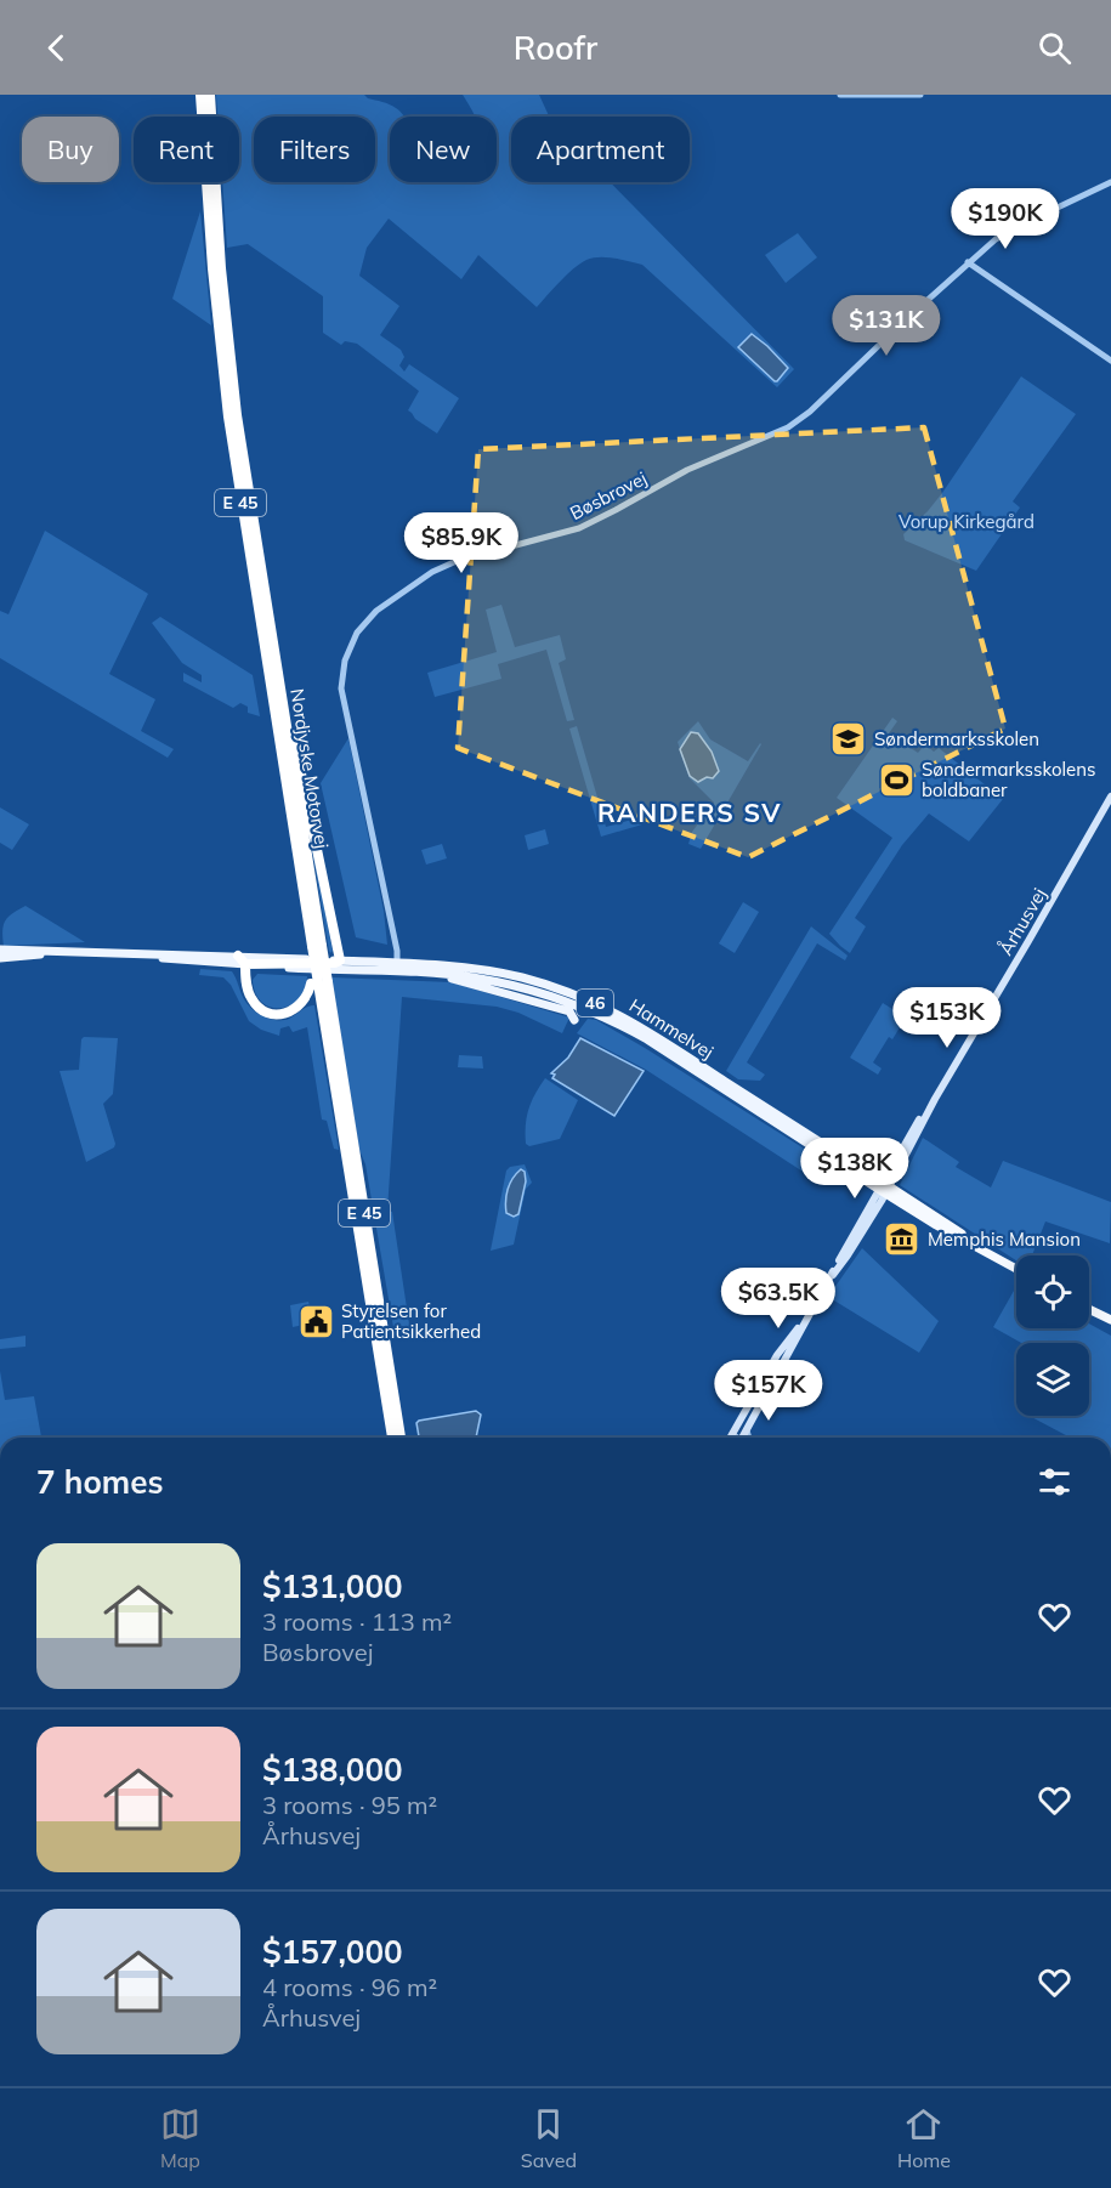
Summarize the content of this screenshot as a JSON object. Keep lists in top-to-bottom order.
{
  "streets": {
    "highway": [
      "E 45",
      "Nordjyske Motorvej",
      "46",
      "Hammelvej"
    ],
    "main road": ["Århusvej"],
    "street": ["Bøsbrovej"]
  },
  "crossings": [
    ["Bøsbrovej", "Hammelvej"],
    ["Århusvej", "Hammelvej"]
  ],
  "districts": ["RANDERS SV"],
  "parks": ["Vorup Kirkegård"],
  "places": {
    "school or university": ["Søndermarksskolen"],
    "sports": ["Søndermarksskolens boldbaner"],
    "museum": ["Memphis Mansion"],
    "public building": ["Styrelsen for Patientsikkerhed"]
  },
  "page": {
    "header": "Roofr",
    "chip": [
      "Buy",
      "Rent",
      "Filters",
      "New",
      "Apartment"
    ],
    "price": [
      "$190K",
      "$131K",
      "$85.9K",
      "$153K",
      "$138K",
      "$63.5K",
      "$157K"
    ],
    "heading": "7 homes",
    "list": [
      {
        "name": "$131,000",
        "note": "3 rooms · 113 m² · Bøsbrovej"
      },
      {
        "name": "$138,000",
        "note": "3 rooms · 95 m² · Århusvej"
      },
      {
        "name": "$157,000",
        "note": "4 rooms · 96 m² · Århusvej"
      }
    ],
    "tabs": ["Map", "Saved", "Home"]
  }
}
